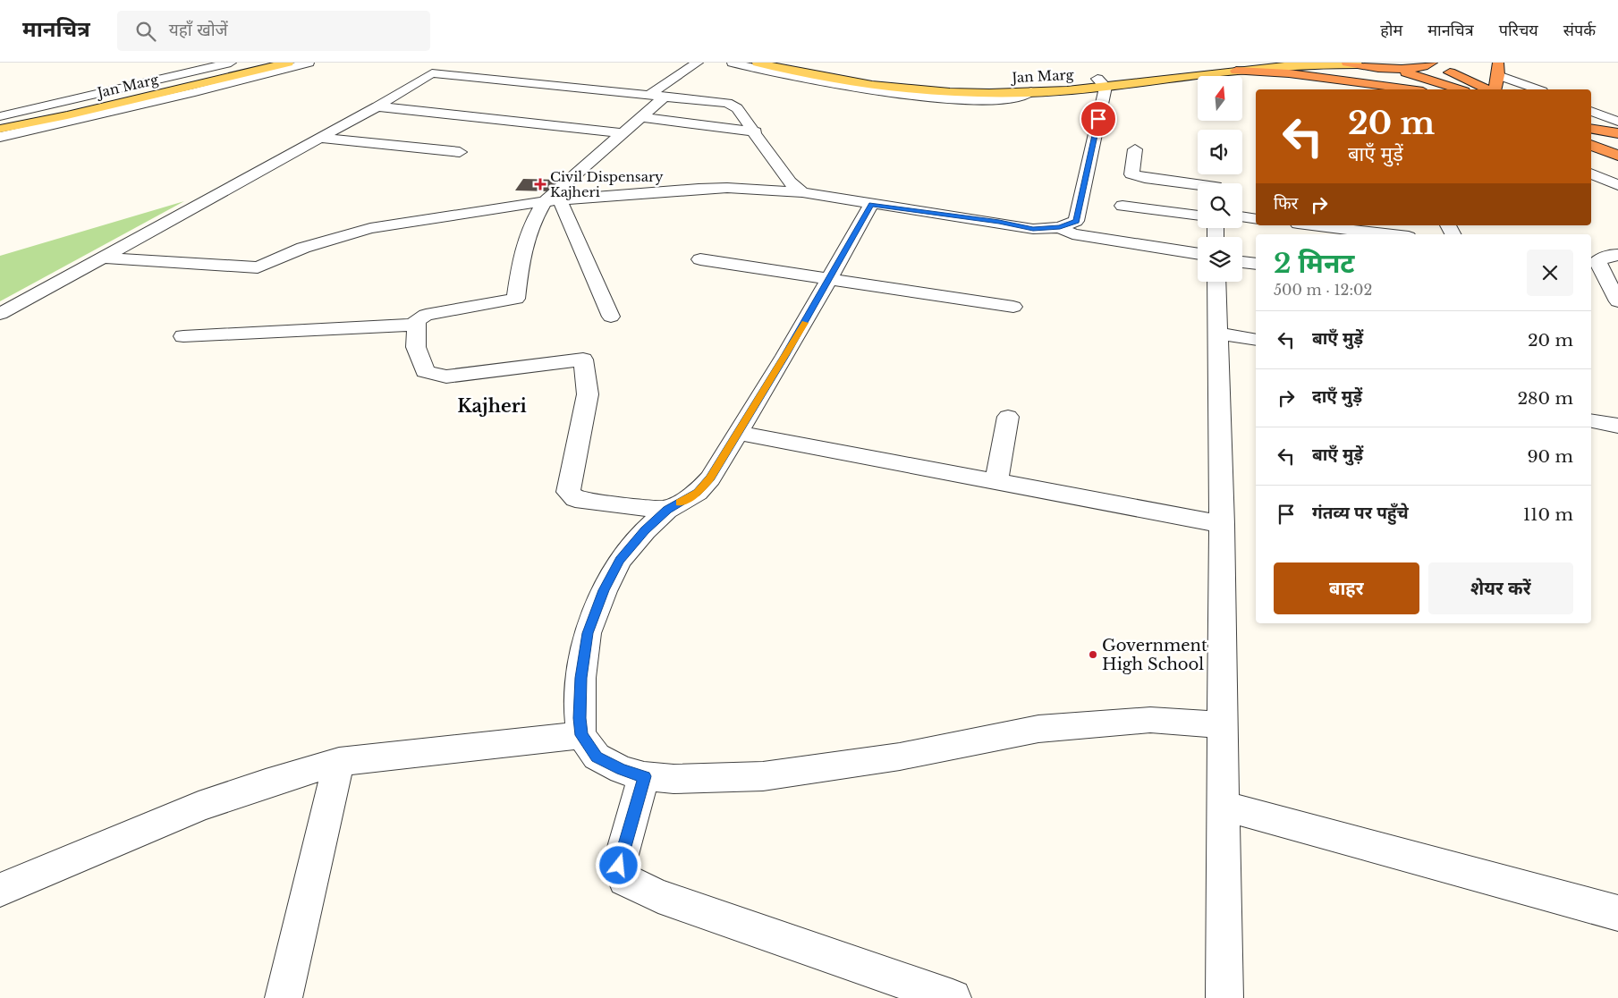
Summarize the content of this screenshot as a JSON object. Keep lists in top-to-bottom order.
{
  "streets": {
    "main road": ["Jan Marg"]
  },
  "districts": ["Kajheri"],
  "places": {
    "health": ["Civil Dispensary Kajheri"],
    "other": ["Government High School"]
  },
  "north": "top",
  "page": {
    "header": "मानचित्र",
    "search": "यहाँ खोजें",
    "nav": [
      "होम",
      "मानचित्र",
      "परिचय",
      "संपर्क"
    ],
    "turn": ["20 m", "बाएँ मुड़ें"],
    "then": "फिर",
    "heading": ["2 मिनट", "500 m · 12:02"],
    "list": [
      {
        "name": "बाएँ मुड़ें",
        "value": "20 m"
      },
      {
        "name": "दाएँ मुड़ें",
        "value": "280 m"
      },
      {
        "name": "बाएँ मुड़ें",
        "value": "90 m"
      },
      {
        "name": "गंतव्य पर पहुँचे",
        "value": "110 m"
      }
    ],
    "buttons": ["बाहर", "शेयर करें"]
  }
}
